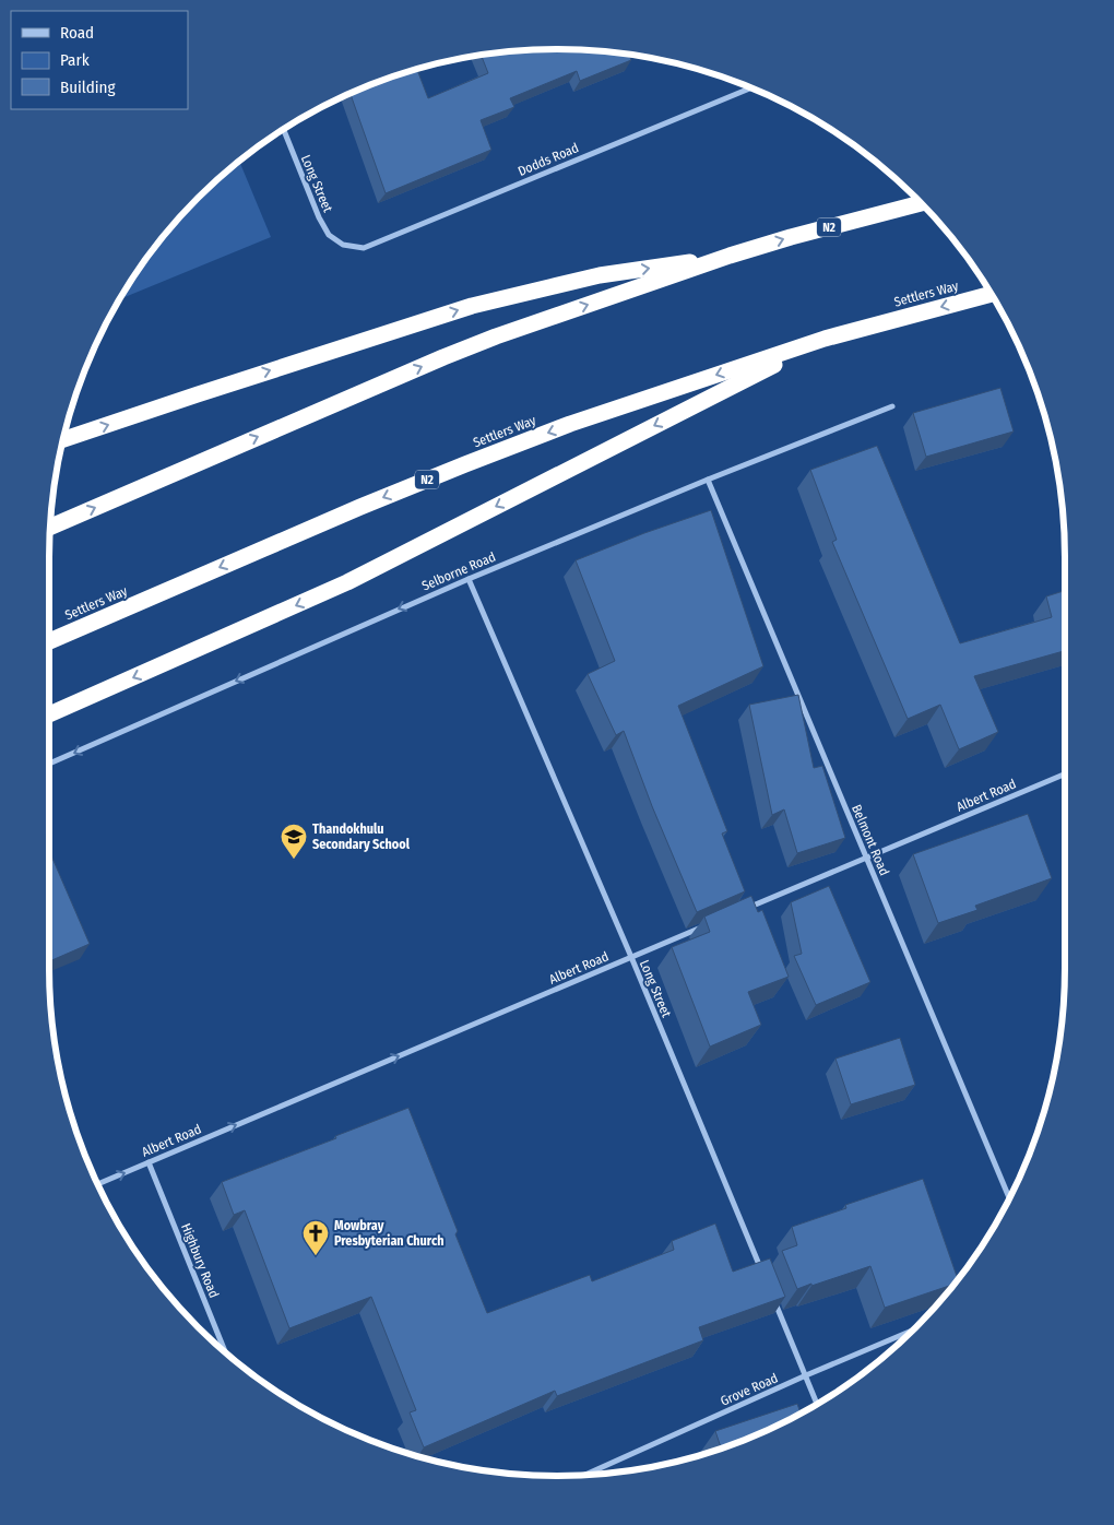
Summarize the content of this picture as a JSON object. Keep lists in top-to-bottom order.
{
  "streets": {
    "highway": ["N2", "Settlers Way"],
    "street": [
      "Dodds Road",
      "Long Street",
      "Selborne Road",
      "Albert Road",
      "Belmont Road",
      "Highbury Road",
      "Grove Road"
    ]
  },
  "crossings": [
    ["Dodds Road", "Long Street"],
    ["Long Street", "Selborne Road"],
    ["Long Street", "Albert Road"],
    ["Selborne Road", "Belmont Road"],
    ["Albert Road", "Belmont Road"],
    ["Albert Road", "Highbury Road"]
  ],
  "one_way": ["Selborne Road", "Albert Road"],
  "places": {
    "school or university": ["Thandokhulu Secondary School"],
    "church": ["Mowbray Presbyterian Church"]
  },
  "legend": ["Road", "Park", "Building"]
}
